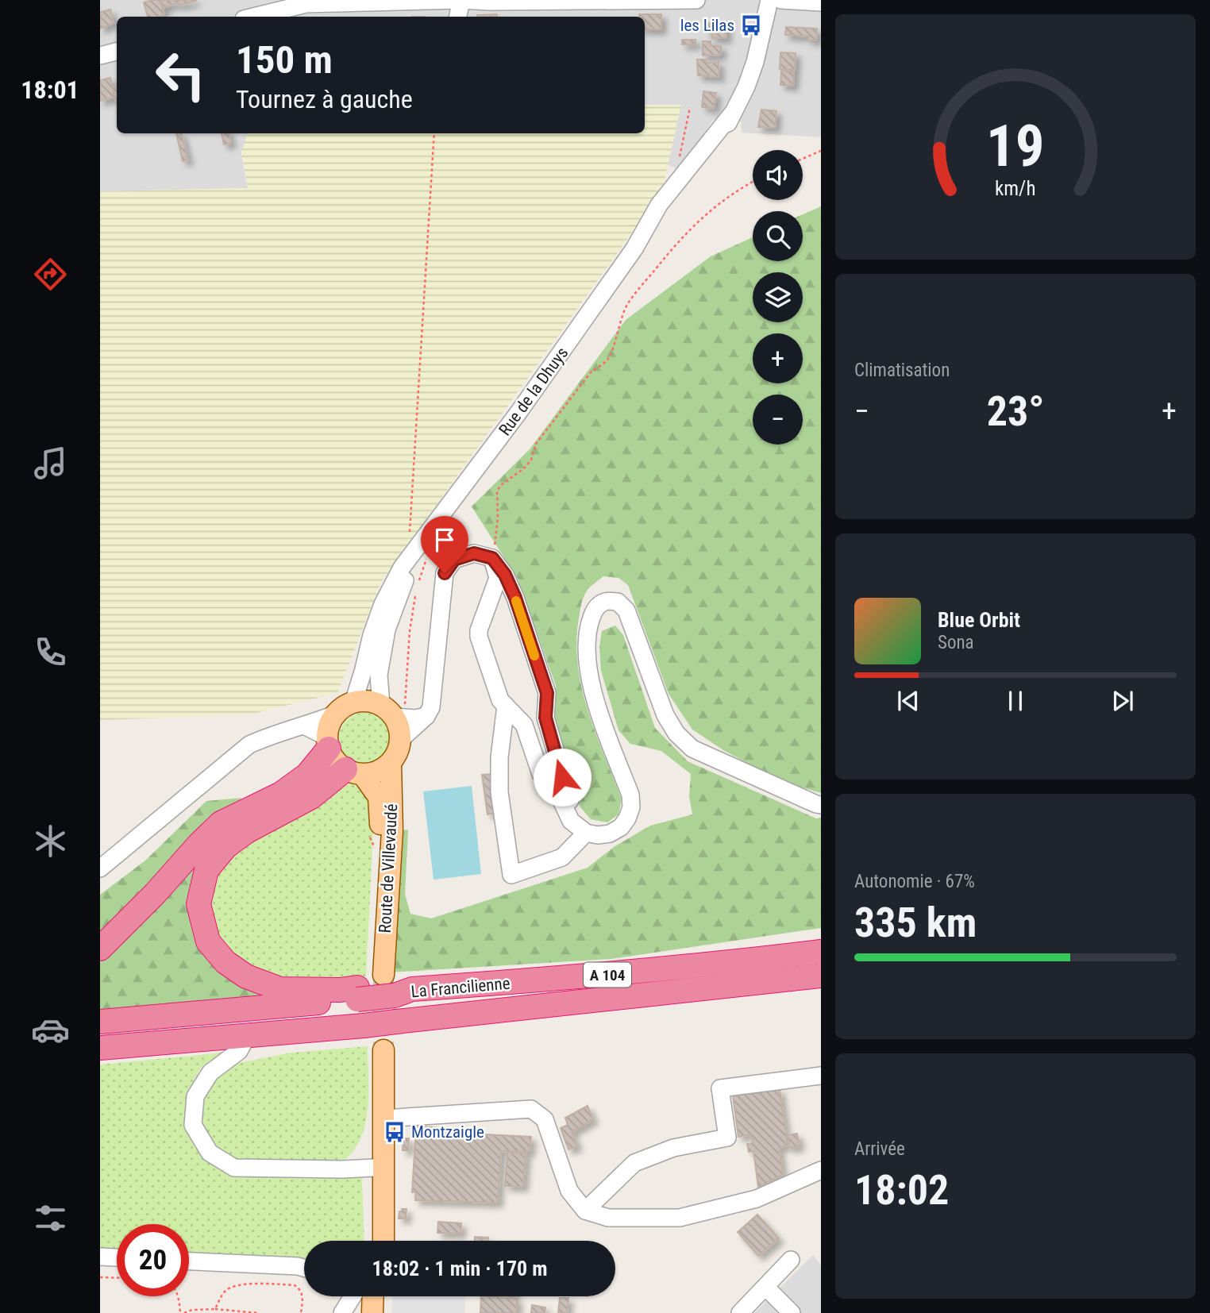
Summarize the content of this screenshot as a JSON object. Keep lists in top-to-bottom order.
{
  "streets": {
    "highway": ["A 104", "La Francilienne"],
    "main road": ["Route de Villevaudé"],
    "street": ["Rue de la Dhuys"]
  },
  "crossings": [
    ["Rue de la Dhuys", "Route de Villevaudé"],
    ["Route de Villevaudé", "La Francilienne"]
  ],
  "places": {
    "bus stop": ["les Lilas", "Montzaigle"]
  },
  "page": {
    "tabs": "18:01",
    "turn": ["150 m", "Tournez à gauche"],
    "map_buttons": ["+", "−"],
    "tile": [
      "Climatisation",
      ["Autonomie · 67%", "335 km"],
      ["Arrivée", "18:02"]
    ],
    "heat": ["−", "23°", "+"],
    "song": ["Blue Orbit", "Sona"],
    "limit": "20",
    "trip": "18:02 · 1 min · 170 m",
    "gauge": ["19", "km/h"]
  }
}
